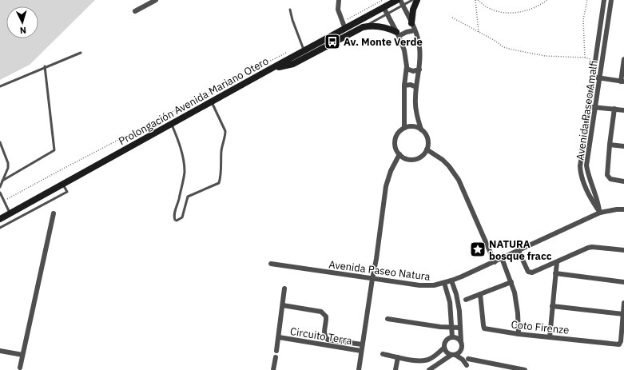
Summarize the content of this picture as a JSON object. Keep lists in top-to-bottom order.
{
  "streets": {
    "street": [
      "Prolongación Avenida Mariano Otero",
      "Avenida Paseo Amalfi",
      "Avenida Paseo Natura",
      "Coto Firenze",
      "Circuito Terra"
    ]
  },
  "crossings": [
    ["Avenida Paseo Amalfi", "Avenida Paseo Natura"]
  ],
  "places": {
    "bus stop": ["Av. Monte Verde"],
    "place": ["NATURA bosque fracc"]
  },
  "north": "bottom"
}
